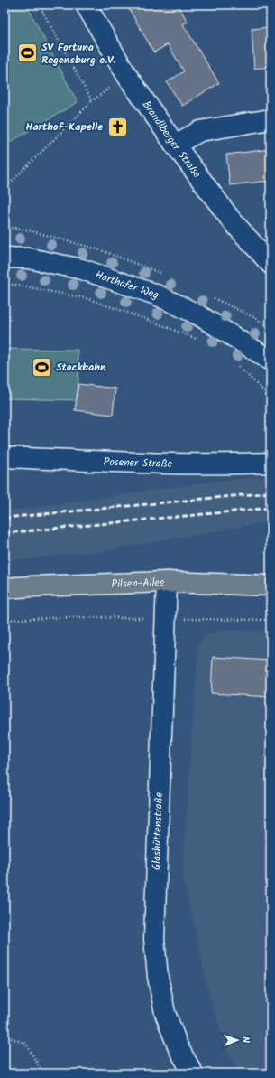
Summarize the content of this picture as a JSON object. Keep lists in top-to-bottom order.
{
  "streets": {
    "main road": ["Pilsen-Allee"],
    "street": [
      "Brandlberger Straße",
      "Harthofer Weg",
      "Posener Straße",
      "Glashüttenstraße"
    ]
  },
  "crossings": [
    ["Pilsen-Allee", "Glashüttenstraße"]
  ],
  "places": {
    "sports": ["SV Fortuna Regensburg e.V.", "Stockbahn"],
    "church": ["Harthof-Kapelle"]
  },
  "north": "right"
}
